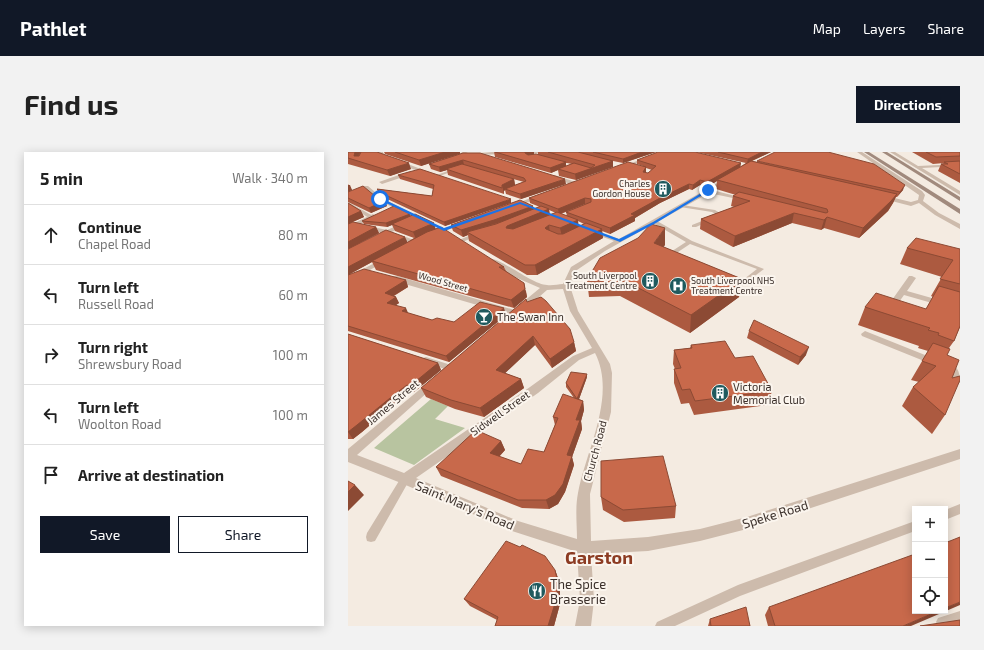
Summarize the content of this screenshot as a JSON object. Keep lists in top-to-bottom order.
{
  "streets": {
    "street": [
      "Wood Street",
      "James Street",
      "Sidwell Street",
      "Church Road",
      "Saint Mary's Road",
      "Speke Road"
    ]
  },
  "crossings": [
    ["James Street", "Saint Mary's Road"],
    ["Sidwell Street", "Church Road"],
    ["Sidwell Street", "Saint Mary's Road"],
    ["Church Road", "Saint Mary's Road"],
    ["Church Road", "Speke Road"],
    ["Saint Mary's Road", "Speke Road"]
  ],
  "districts": ["Garston"],
  "places": {
    "building": ["Charles Gordon House", "South Liverpool Treatment Centre", "Victoria Memorial Club"],
    "hospital": ["South Liverpool NHS Treatment Centre"],
    "bar": ["The Swan Inn"],
    "restaurant": ["The Spice Brasserie"]
  },
  "page": {
    "header": "Pathlet",
    "nav": ["Map", "Layers", "Share"],
    "buttons": [
      "Directions",
      ["Save", "Share"]
    ],
    "title": "Find us",
    "heading": ["5 min", "Walk · 340 m"],
    "list": [
      ["Continue", "Chapel Road", "80 m"],
      ["Turn left", "Russell Road", "60 m"],
      ["Turn right", "Shrewsbury Road", "100 m"],
      ["Turn left", "Woolton Road", "100 m"],
      "Arrive at destination"
    ],
    "map_buttons": ["+", "−"]
  }
}
